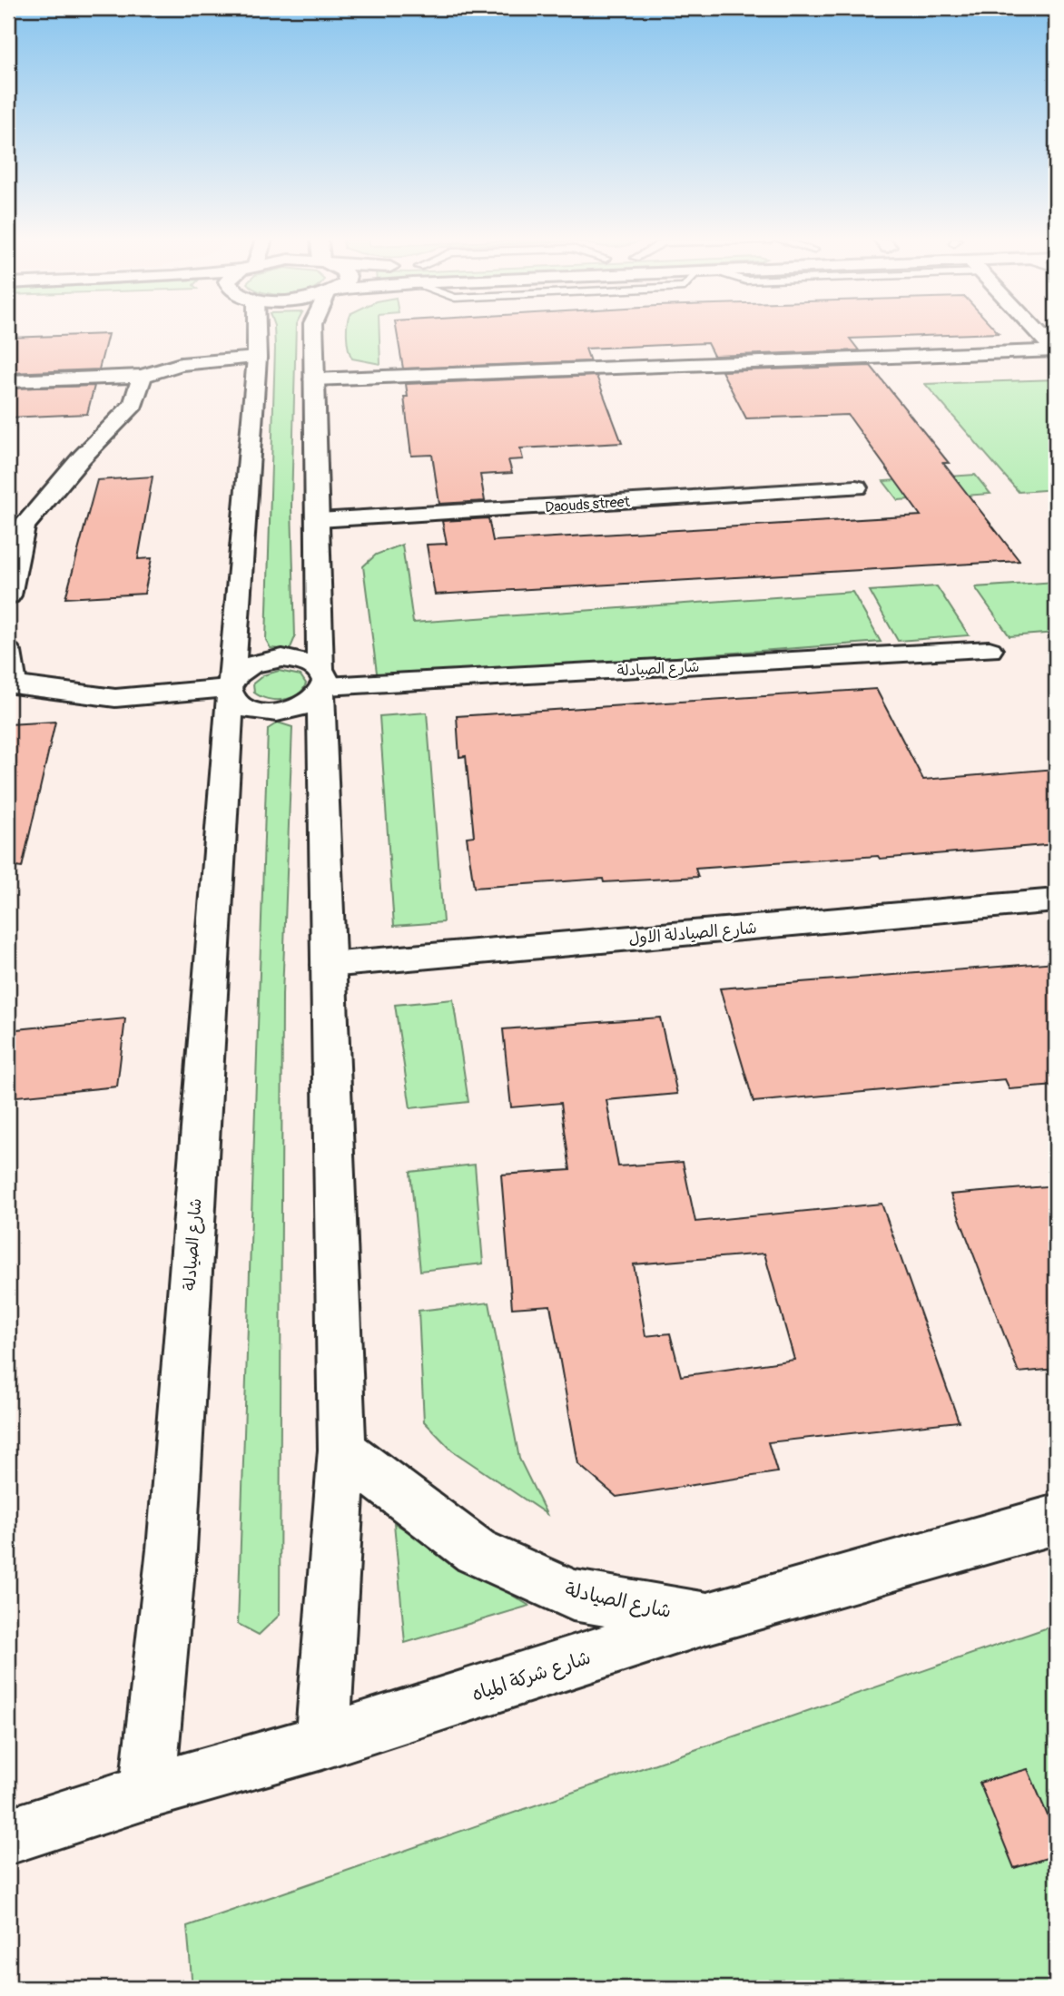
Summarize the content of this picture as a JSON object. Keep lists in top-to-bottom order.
{
  "streets": {
    "street": [
      "Daouds street",
      "شارع الصيادلة",
      "شارع الصيادلة الاول",
      "شارع شركة المياه"
    ]
  },
  "crossings": [
    ["شارع الصيادلة", "شارع شركة المياه"]
  ]
}
